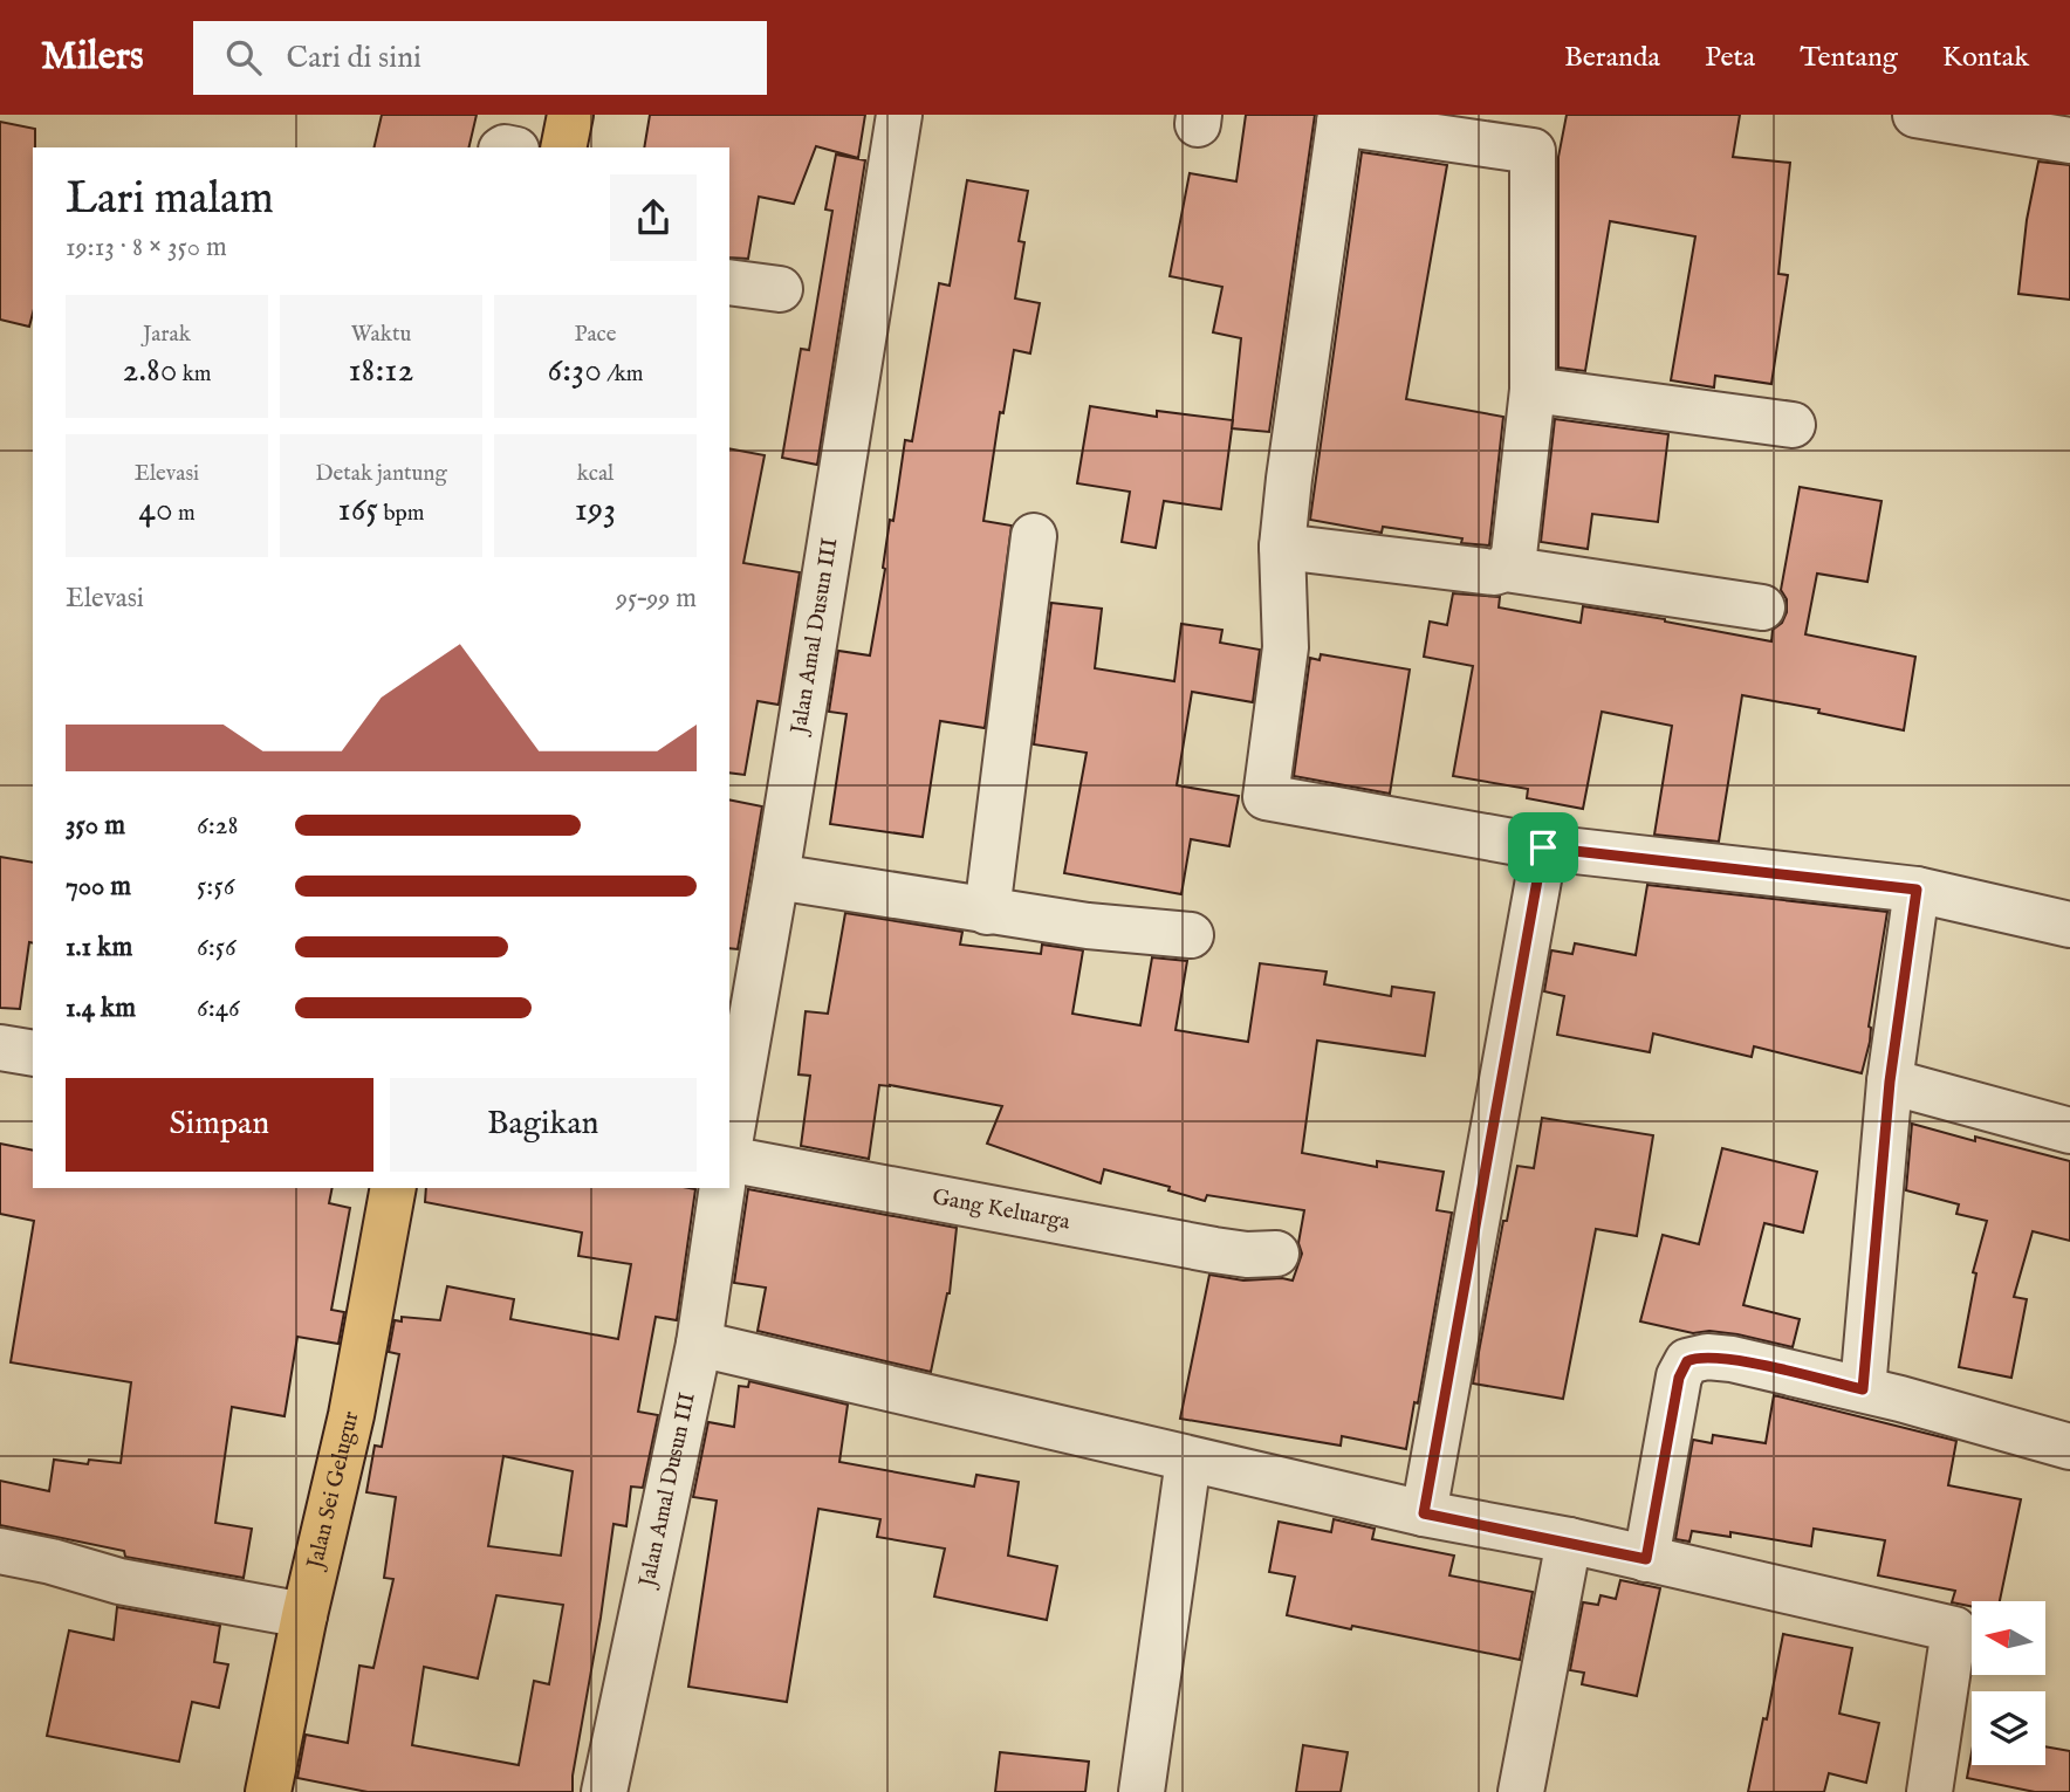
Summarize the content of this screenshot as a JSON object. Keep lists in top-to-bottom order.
{
  "streets": {
    "main road": ["Jalan Sei Gelugur"],
    "street": ["Jalan Amal Dusun III", "Gang Keluarga"]
  },
  "north": "left",
  "page": {
    "header": "Milers",
    "search": "Cari di sini",
    "nav": [
      "Beranda",
      "Peta",
      "Tentang",
      "Kontak"
    ],
    "heading": ["Lari malam", "19:13 · 8 × 350 m"],
    "stats": [
      ["Jarak", "2.80 km"],
      ["Waktu", "18:12"],
      ["Pace", "6:30 /km"],
      ["Elevasi", "40 m"],
      ["Detak jantung", "165 bpm"],
      ["kcal", "193"]
    ],
    "chart": ["Elevasi", "95–99 m"],
    "list": [
      {
        "name": "350 m",
        "note": "6:28"
      },
      {
        "name": "700 m",
        "note": "5:56"
      },
      {
        "name": "1.1 km",
        "note": "6:56"
      },
      {
        "name": "1.4 km",
        "note": "6:46"
      }
    ],
    "buttons": ["Simpan", "Bagikan"]
  }
}
